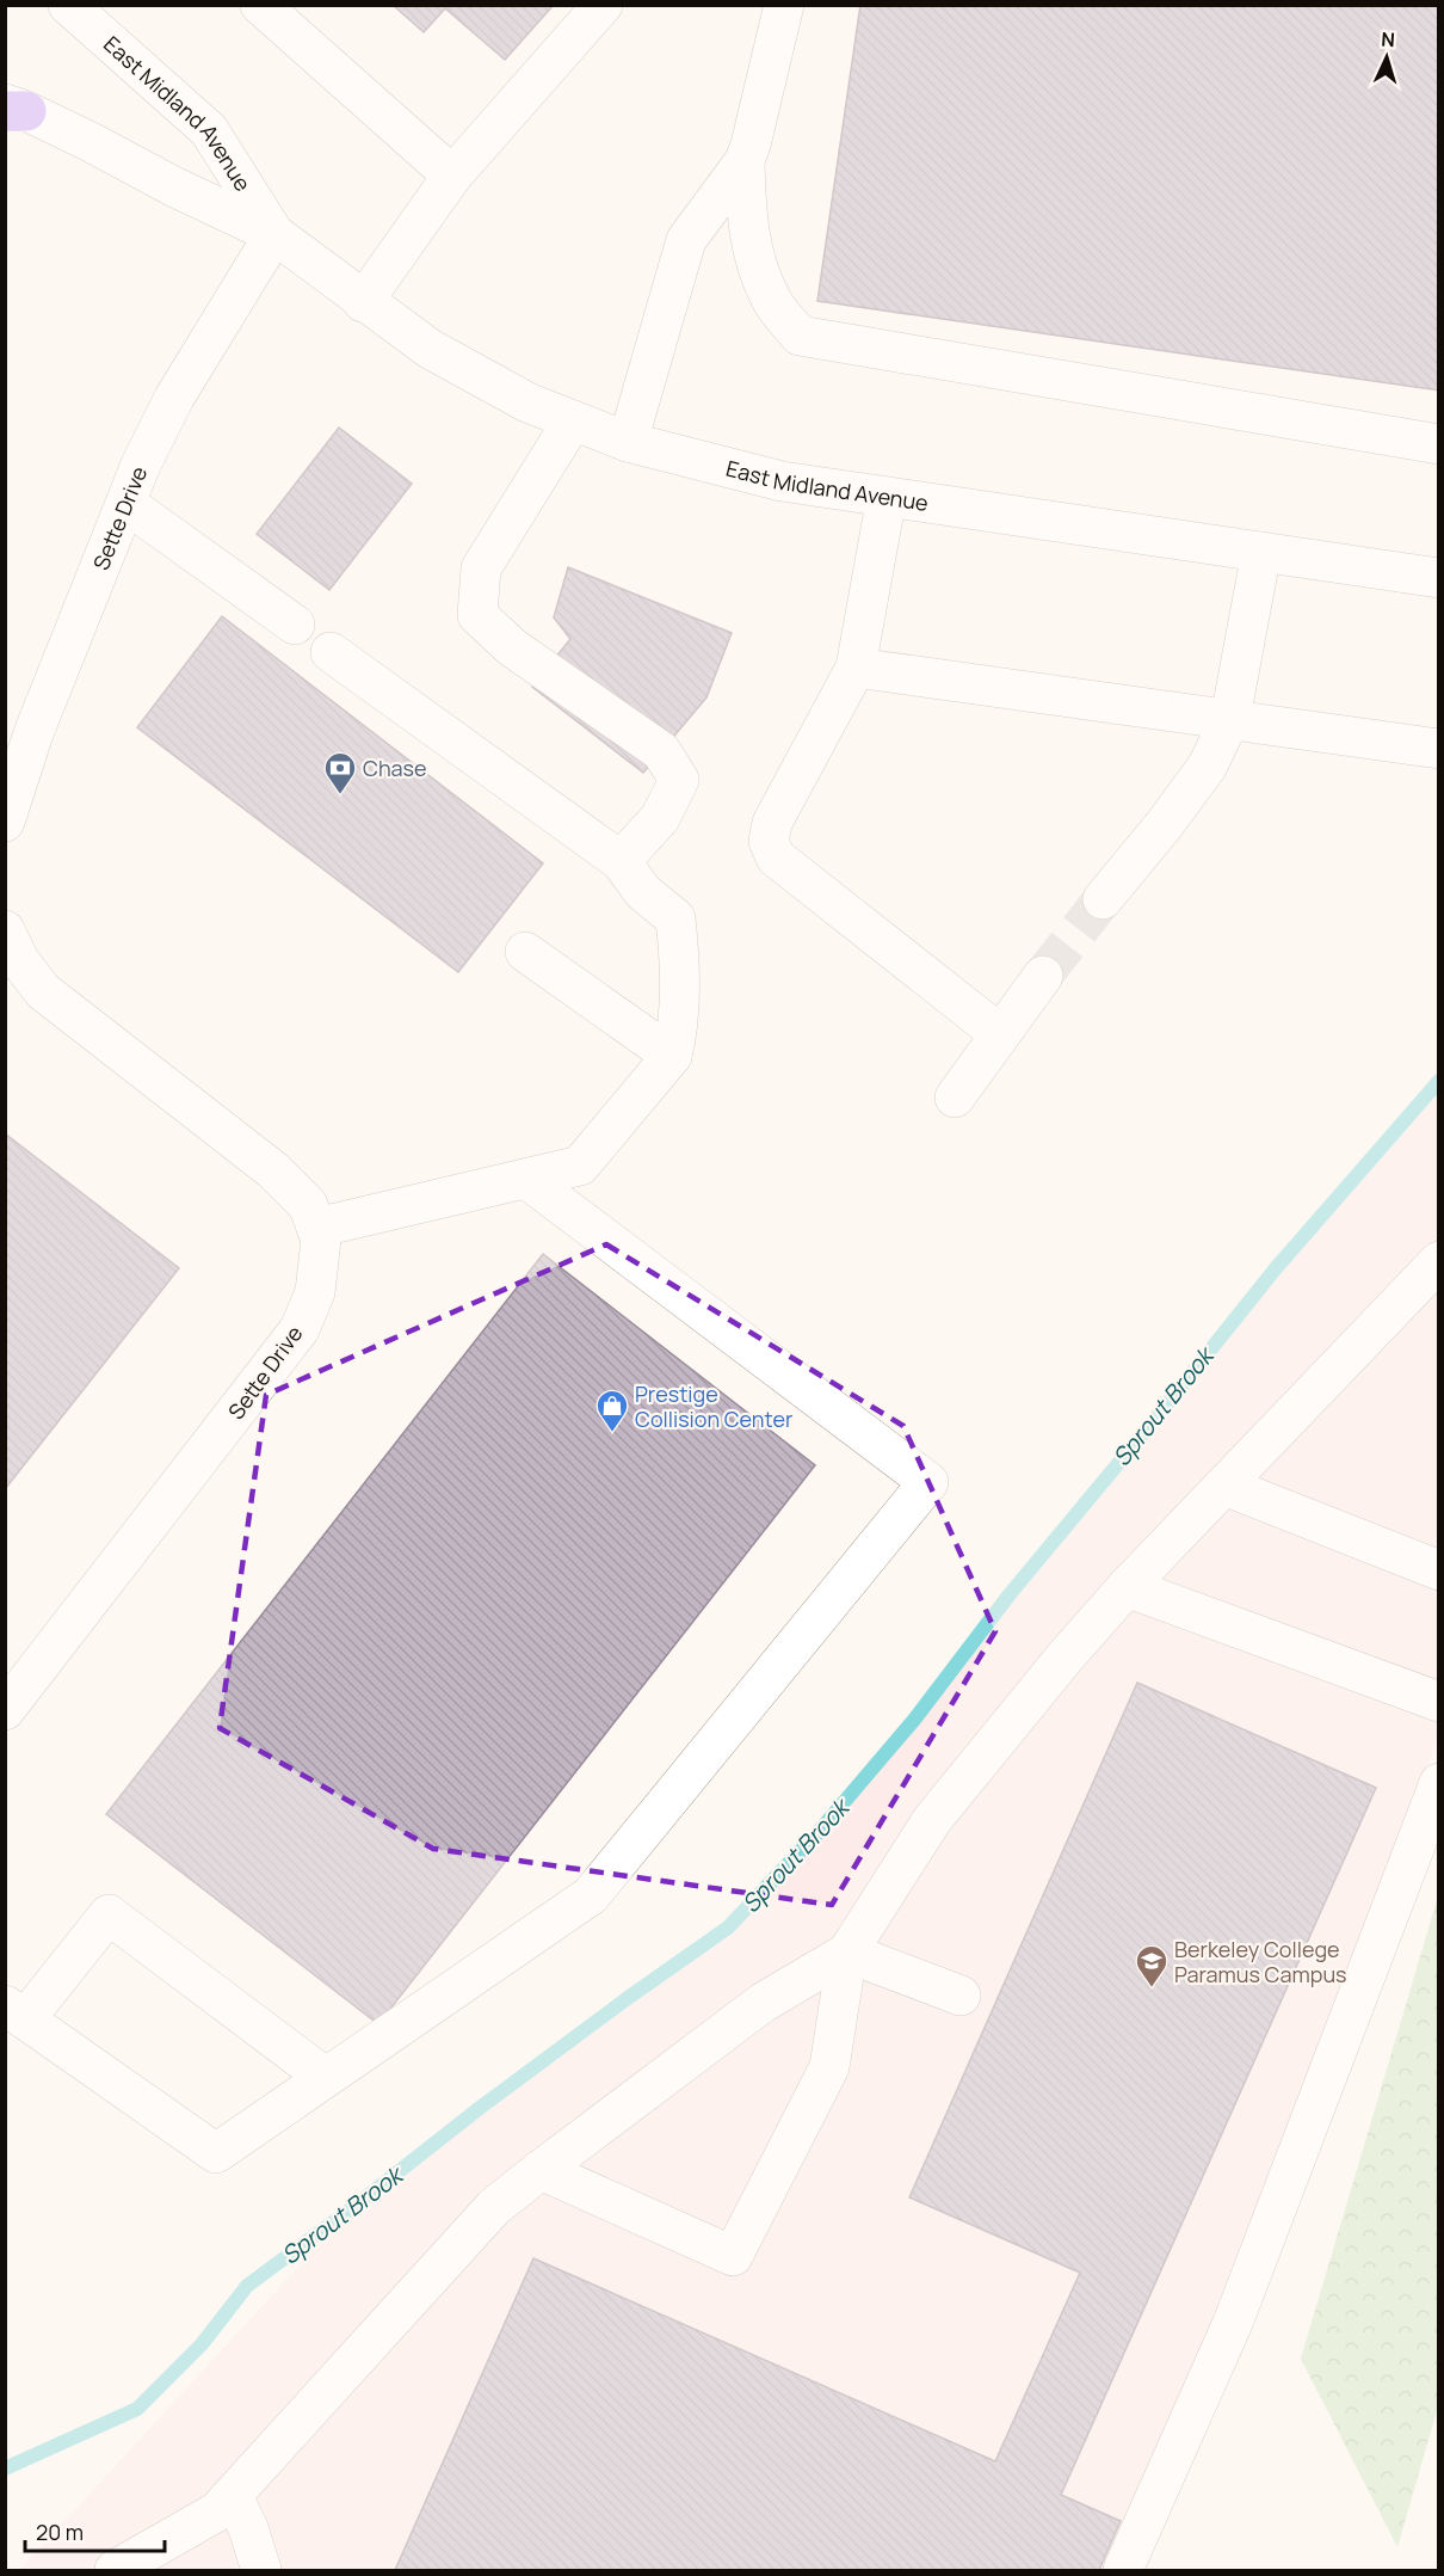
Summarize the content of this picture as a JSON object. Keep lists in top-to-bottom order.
{
  "streets": {
    "street": ["East Midland Avenue", "Sette Drive"]
  },
  "crossings": [
    ["East Midland Avenue", "Sette Drive"]
  ],
  "water": ["Sprout Brook"],
  "places": {
    "bank": ["Chase"],
    "shop": ["Prestige Collision Center"],
    "school or university": ["Berkeley College Paramus Campus"]
  },
  "scale_bar": "20 m",
  "north": "top"
}
